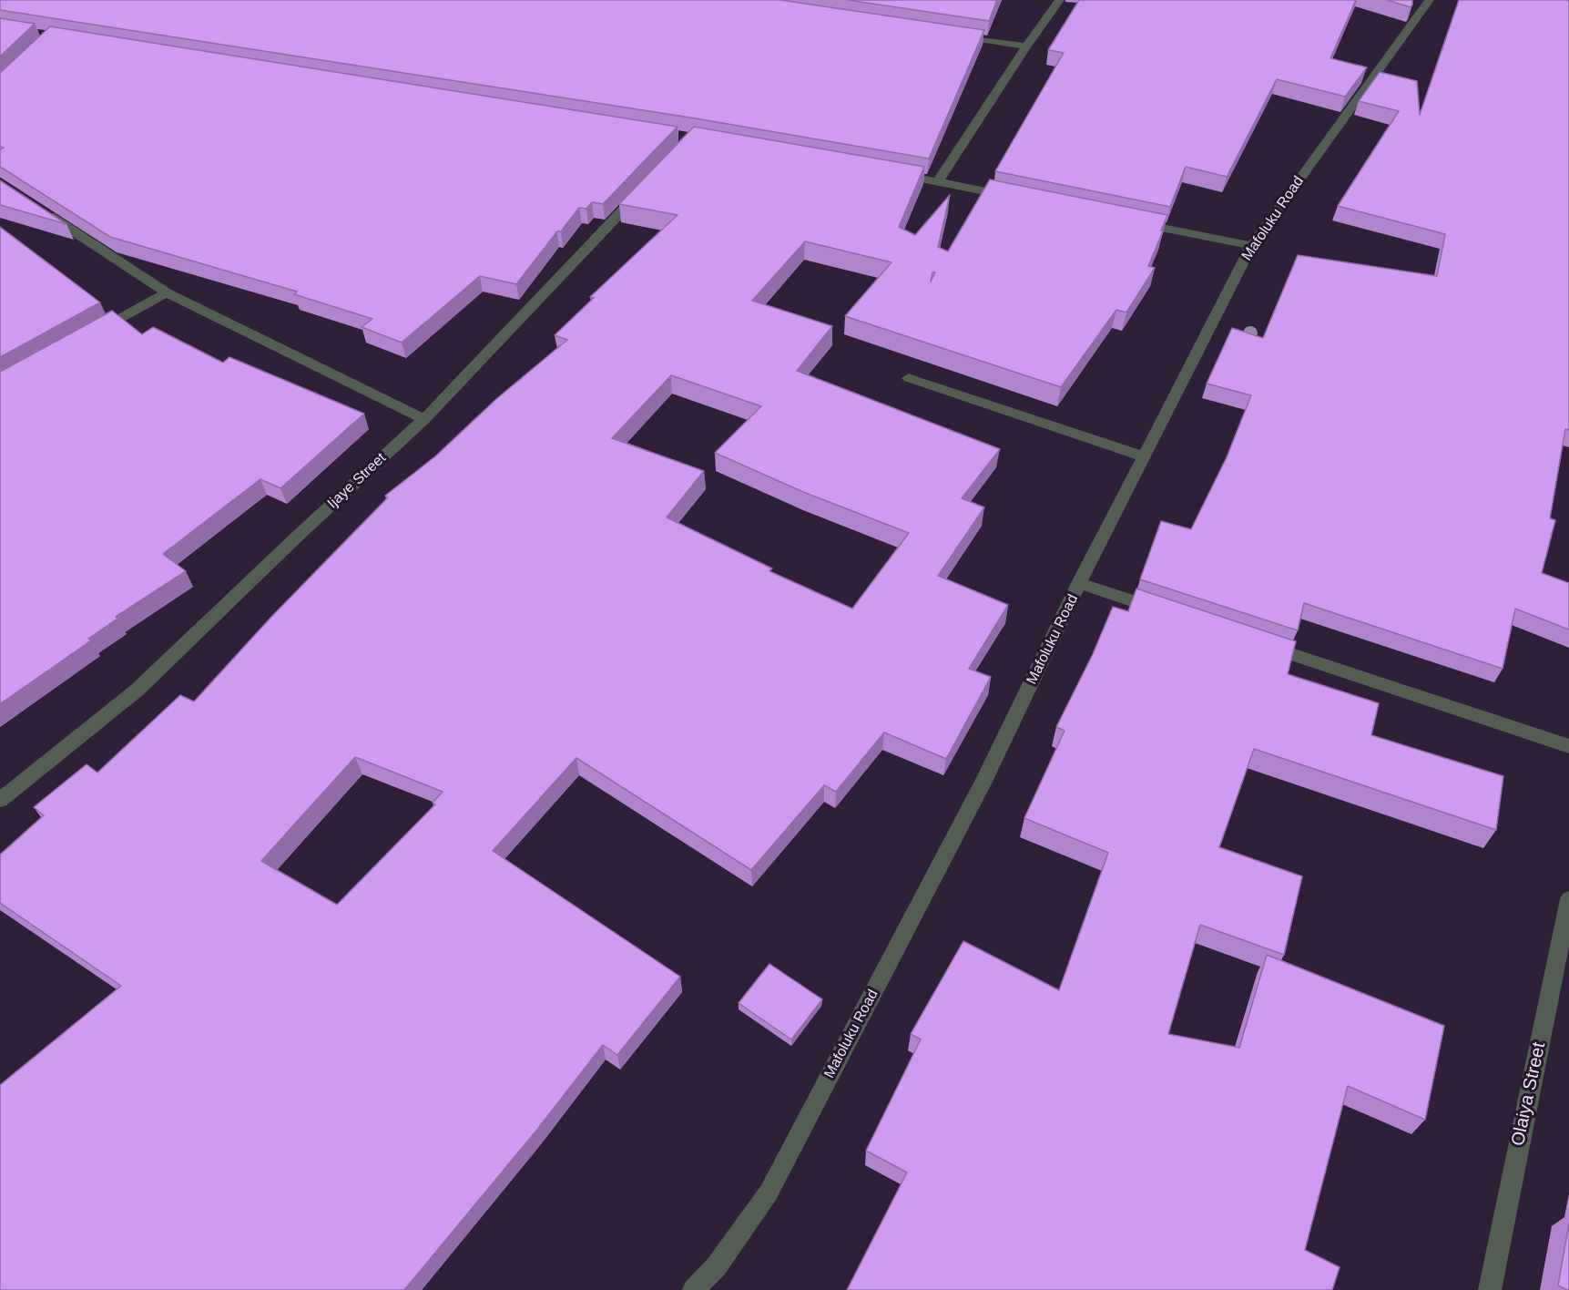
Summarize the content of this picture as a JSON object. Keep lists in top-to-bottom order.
{
  "streets": {
    "street": ["Mafoluku Road", "Ijaye Street", "Olaiya Street"]
  }
}
